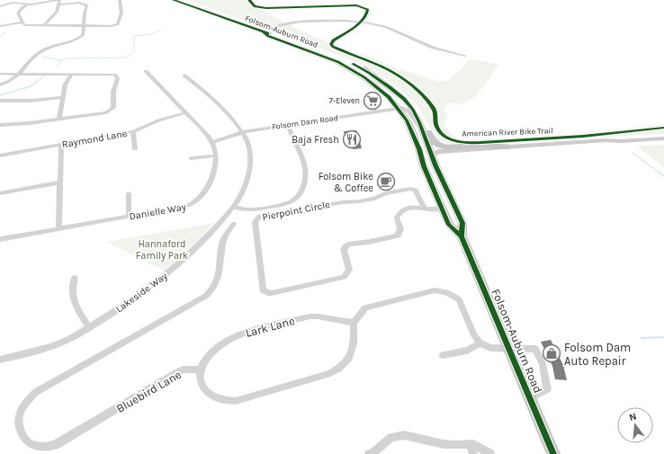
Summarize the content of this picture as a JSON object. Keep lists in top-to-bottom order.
{
  "streets": {
    "main road": ["Folsom-Auburn Road"],
    "street": [
      "Folsom Dam Road",
      "Raymond Lane",
      "Pierpoint Circle",
      "Danielle Way",
      "Lakeside Way",
      "Lark Lane",
      "Bluebird Lane"
    ],
    "cycle path": ["American River Bike Trail"]
  },
  "crossings": [
    ["Folsom-Auburn Road", "Folsom Dam Road"],
    ["Folsom-Auburn Road", "Pierpoint Circle"],
    ["Folsom Dam Road", "Danielle Way"],
    ["Folsom Dam Road", "Lakeside Way"],
    ["Raymond Lane", "Danielle Way"],
    ["Lark Lane", "Bluebird Lane"]
  ],
  "parks": ["Hannaford Family Park"],
  "places": {
    "supermarket": ["7-Eleven"],
    "restaurant": ["Baja Fresh"],
    "cafe": ["Folsom Bike & Coffee"],
    "shop": ["Folsom Dam Auto Repair"]
  },
  "north": "top"
}
